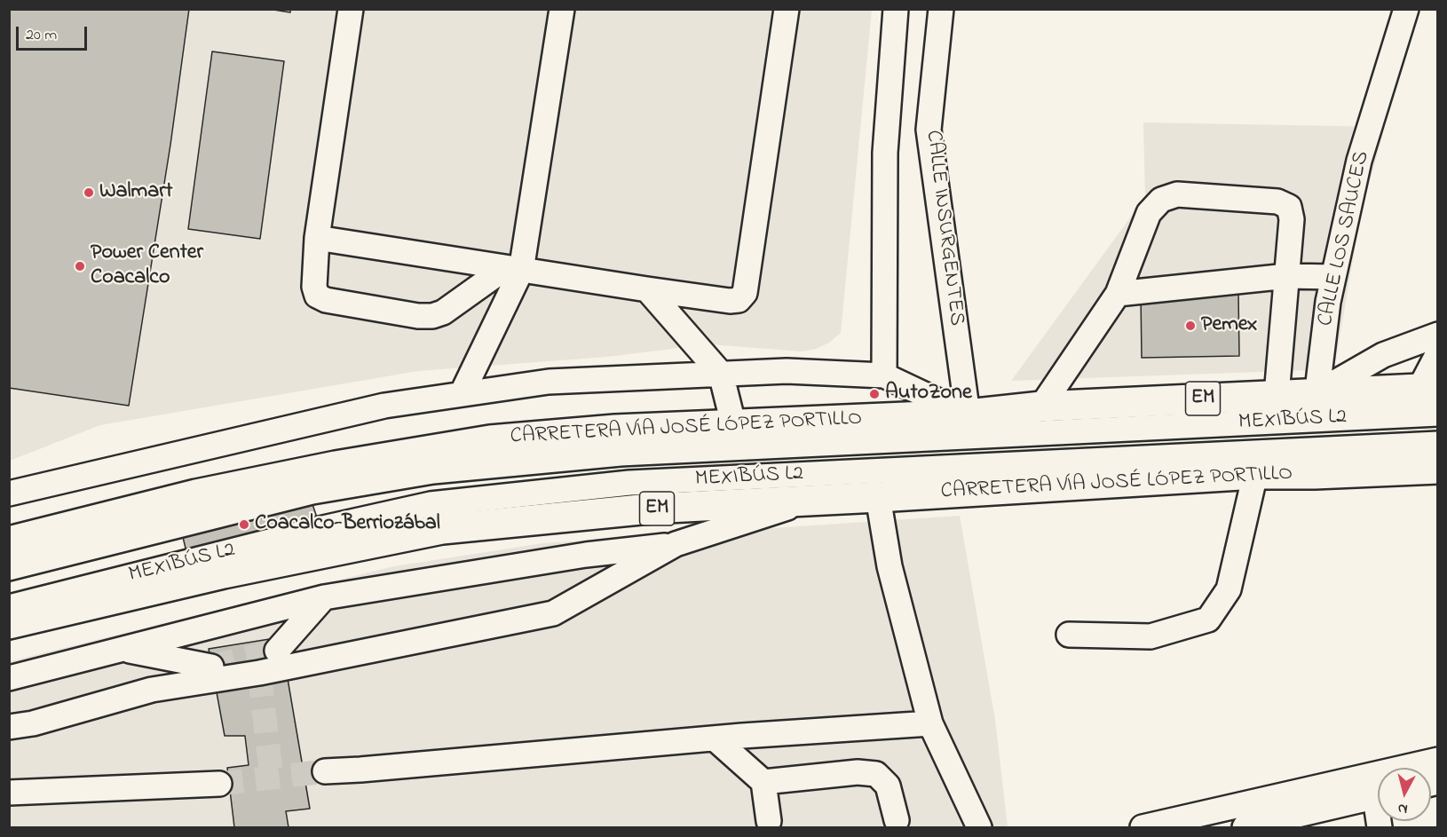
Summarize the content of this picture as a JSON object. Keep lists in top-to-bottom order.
{
  "streets": {
    "main road": ["EM", "CARRETERA VÍA JOSÉ LÓPEZ PORTILLO"],
    "street": ["CALLE INSURGENTES", "CALLE LOS SAUCES", "MEXIBÚS L2"]
  },
  "crossings": [
    ["CALLE INSURGENTES", "CARRETERA VÍA JOSÉ LÓPEZ PORTILLO"],
    ["CALLE LOS SAUCES", "MEXIBÚS L2"],
    ["CALLE LOS SAUCES", "CARRETERA VÍA JOSÉ LÓPEZ PORTILLO"],
    ["MEXIBÚS L2", "CARRETERA VÍA JOSÉ LÓPEZ PORTILLO"]
  ],
  "places": [
    "Walmart",
    "Power Center Coacalco",
    "Pemex",
    "AutoZone",
    "Coacalco-Berriozábal"
  ],
  "scale_bar": "20 m",
  "north": "bottom"
}
